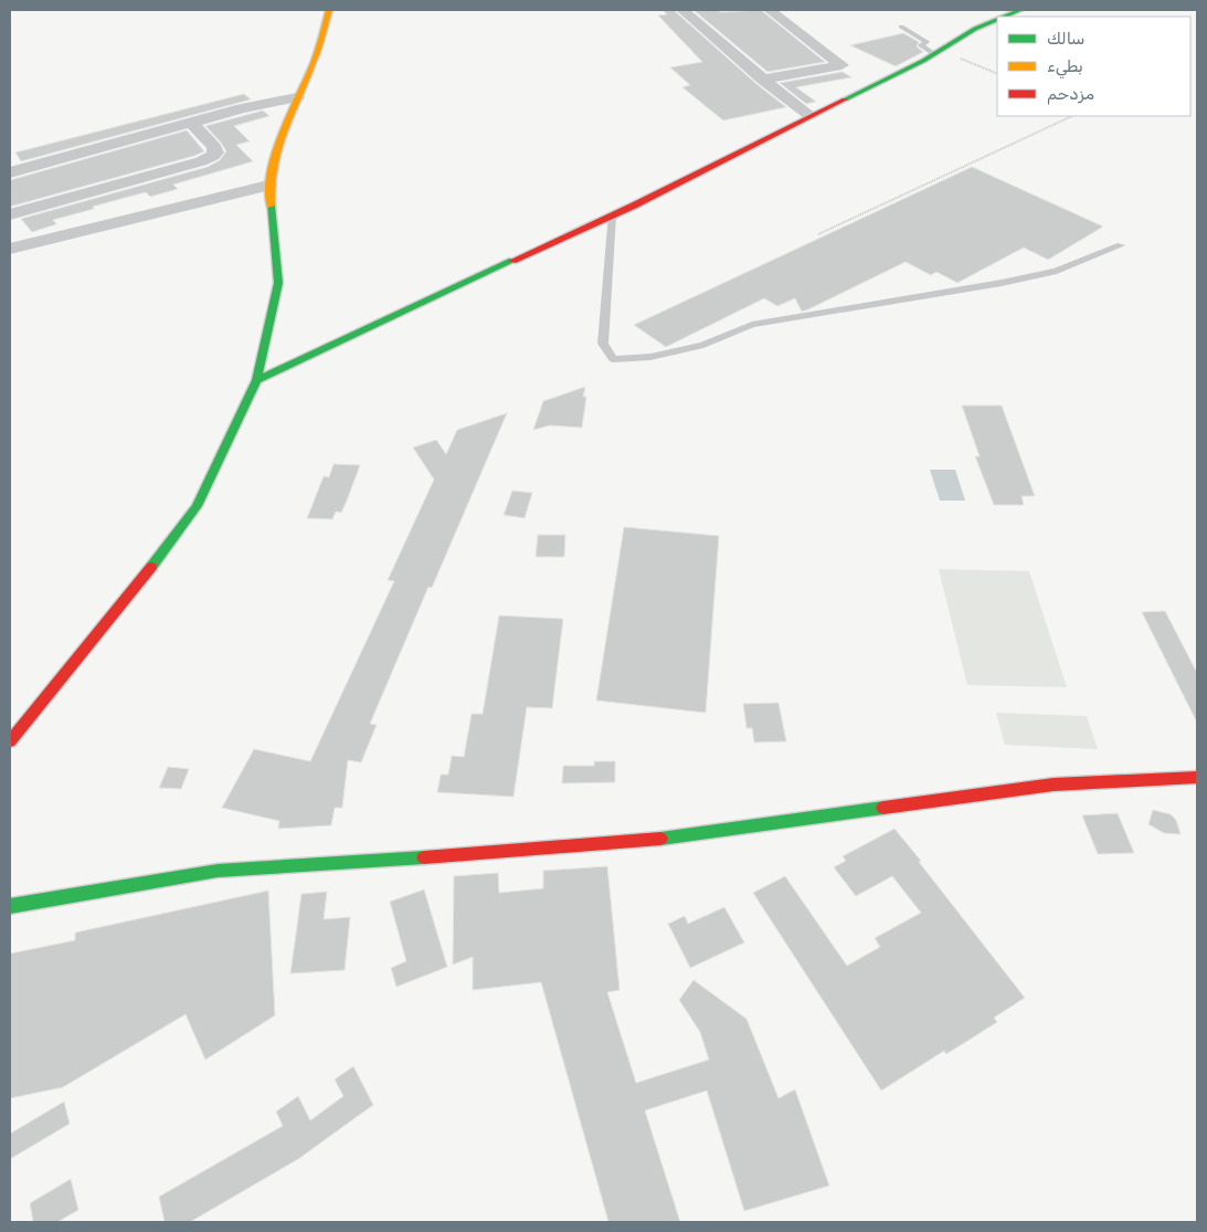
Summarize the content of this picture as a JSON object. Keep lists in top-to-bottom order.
{
  "legend": ["سالك", "بطيء", "مزدحم"]
}
